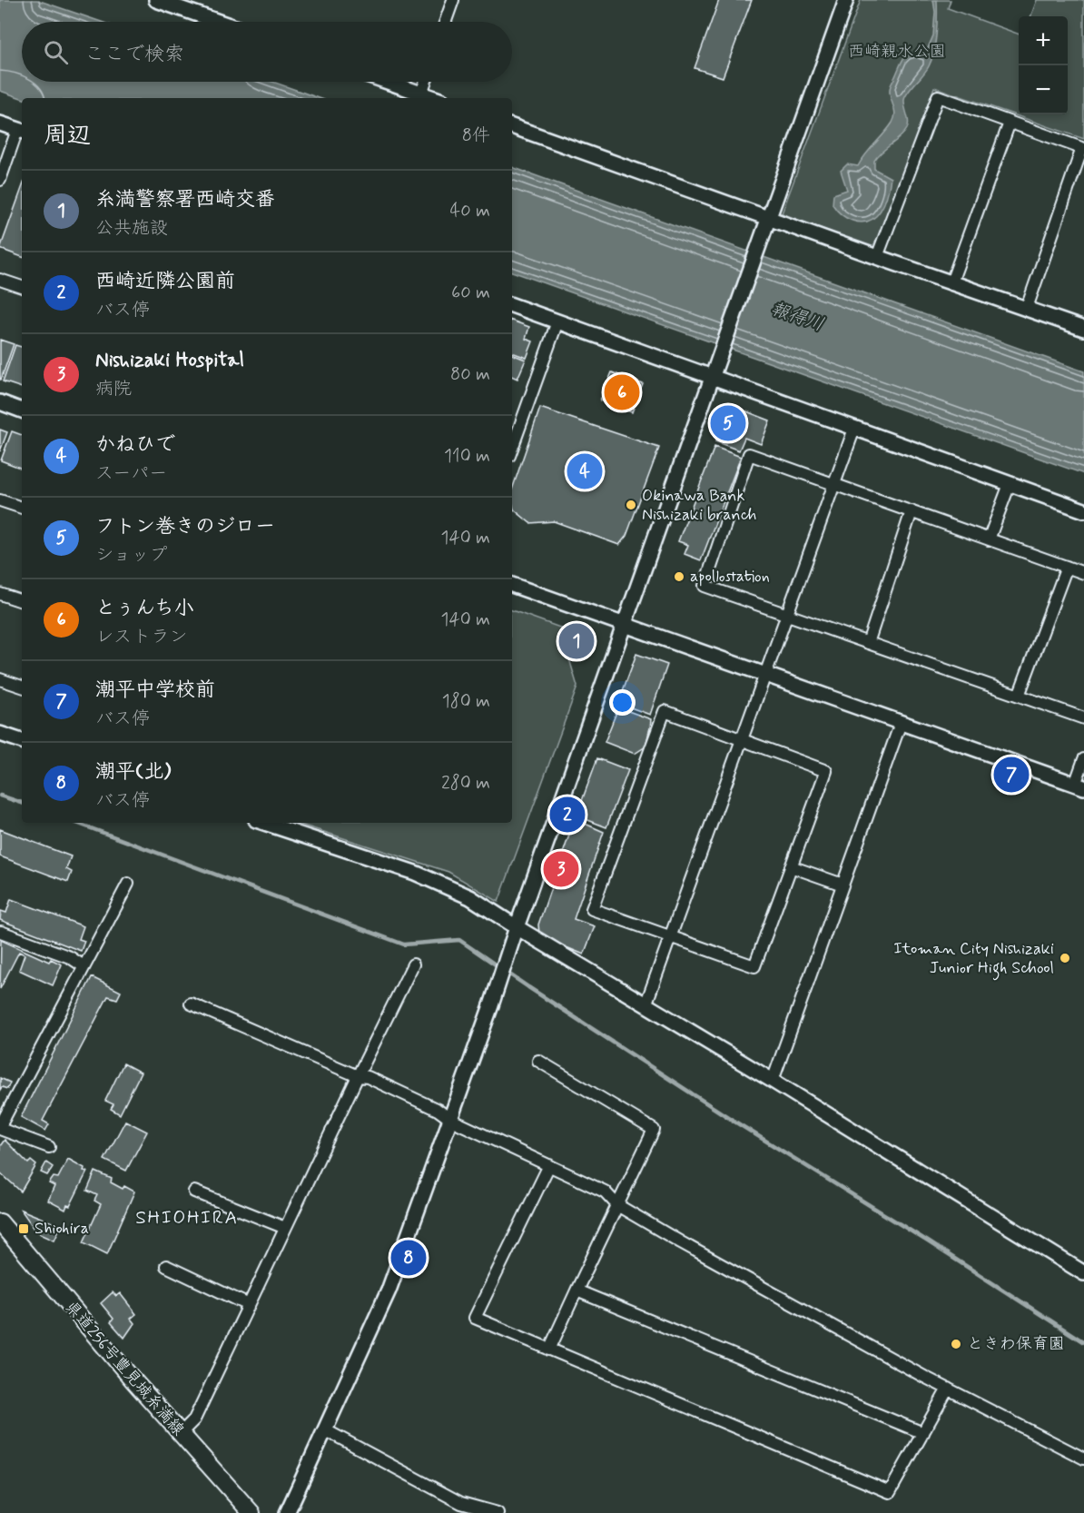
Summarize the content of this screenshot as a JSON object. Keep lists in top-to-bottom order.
{
  "streets": {
    "main road": ["県道256号豊見城糸満線"]
  },
  "districts": ["SHIOHIRA"],
  "water": ["報得川"],
  "parks": ["西崎親水公園"],
  "places": {
    "other": [
      "Okinawa Bank Nishizaki branch",
      "apollostation",
      "Itoman City Nishizaki Junior High School",
      "ときわ保育園"
    ],
    "transit": ["Shiohira"]
  },
  "page": {
    "map_buttons": ["+", "−"],
    "search": "ここで検索",
    "heading": ["周辺", "8件"],
    "list": [
      {
        "mark": "1",
        "name": "糸満警察署西崎交番",
        "note": "公共施設",
        "value": "40 m"
      },
      {
        "mark": "2",
        "name": "西崎近隣公園前",
        "note": "バス停",
        "value": "60 m"
      },
      {
        "mark": "3",
        "name": "Nishizaki Hospital",
        "note": "病院",
        "value": "80 m"
      },
      {
        "mark": "4",
        "name": "かねひで",
        "note": "スーパー",
        "value": "110 m"
      },
      {
        "mark": "5",
        "name": "フトン巻きのジロー",
        "note": "ショップ",
        "value": "140 m"
      },
      {
        "mark": "6",
        "name": "とぅんち小",
        "note": "レストラン",
        "value": "140 m"
      },
      {
        "mark": "7",
        "name": "潮平中学校前",
        "note": "バス停",
        "value": "180 m"
      },
      {
        "mark": "8",
        "name": "潮平(北)",
        "note": "バス停",
        "value": "280 m"
      }
    ],
    "pins": [
      "6",
      "5",
      "4",
      "1",
      "7",
      "2",
      "3",
      "8"
    ]
  }
}
